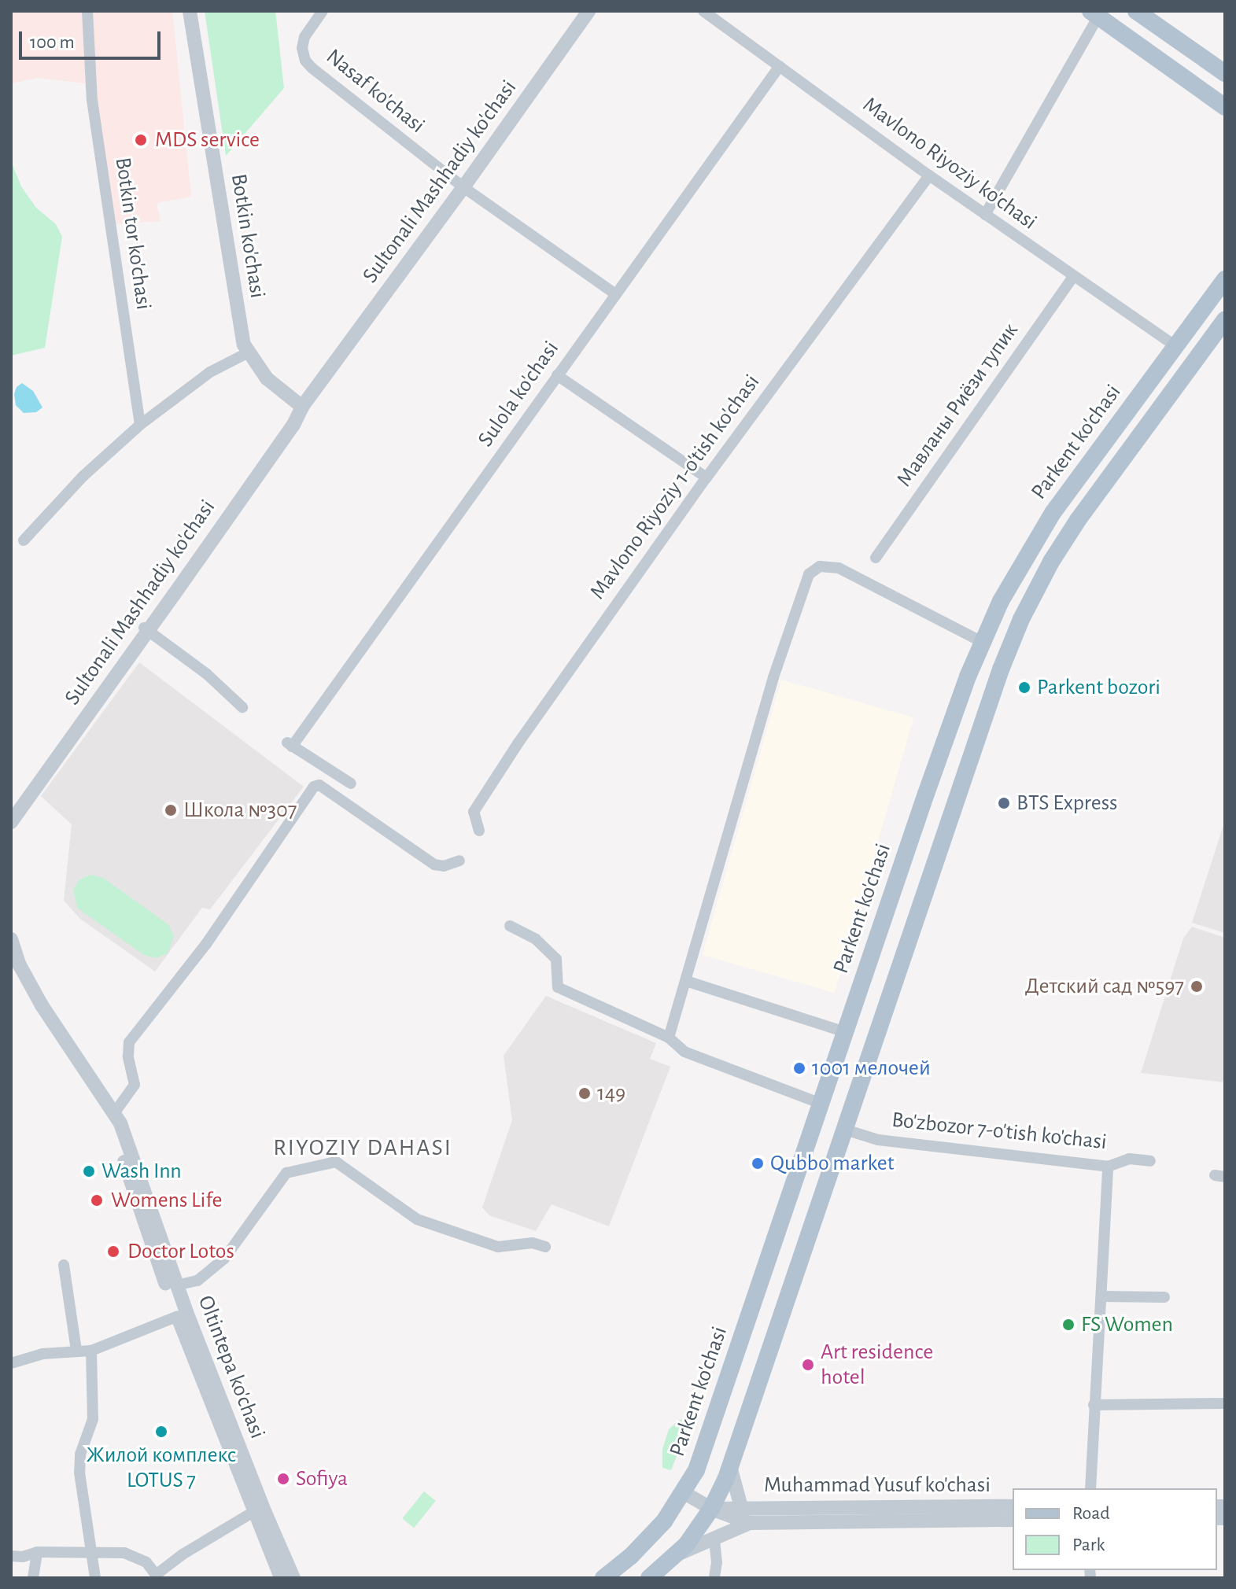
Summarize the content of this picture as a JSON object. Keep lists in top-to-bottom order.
{
  "streets": {
    "main road": ["Parkent ko'chasi"],
    "street": [
      "Nasaf ko'chasi",
      "Mavlono Riyoziy ko'chasi",
      "Sultonali Mashhadiy ko'chasi",
      "Botkin tor ko'chasi",
      "Botkin ko'chasi",
      "Sulola ko'chasi",
      "Мавланы Риёзи тупик",
      "Mavlono Riyoziy 1-o'tish ko'chasi",
      "Bo'zbozor 7-o'tish ko'chasi",
      "Oltintepa ko'chasi",
      "Muhammad Yusuf ko'chasi"
    ]
  },
  "crossings": [
    ["Nasaf ko'chasi", "Sultonali Mashhadiy ko'chasi"],
    ["Nasaf ko'chasi", "Sulola ko'chasi"],
    ["Mavlono Riyoziy ko'chasi", "Sulola ko'chasi"],
    ["Mavlono Riyoziy ko'chasi", "Мавланы Риёзи тупик"],
    ["Mavlono Riyoziy ko'chasi", "Parkent ko'chasi"],
    ["Mavlono Riyoziy ko'chasi", "Mavlono Riyoziy 1-o'tish ko'chasi"],
    ["Sultonali Mashhadiy ko'chasi", "Botkin ko'chasi"],
    ["Parkent ko'chasi", "Bo'zbozor 7-o'tish ko'chasi"],
    ["Parkent ko'chasi", "Muhammad Yusuf ko'chasi"]
  ],
  "districts": ["RIYOZIY DAHASI"],
  "places": [
    "MDS service",
    "Parkent bozori",
    "BTS Express",
    "Школа №307",
    "Детский сад №597",
    "1001 мелочей",
    "149",
    "Qubbo market",
    "Wash Inn",
    "Womens Life",
    "Doctor Lotos",
    "FS Women",
    "Art residence hotel",
    "Жилой комплекс LOTUS 7",
    "Sofiya"
  ],
  "legend": ["Road", "Park"],
  "scale_bar": "100 m"
}
